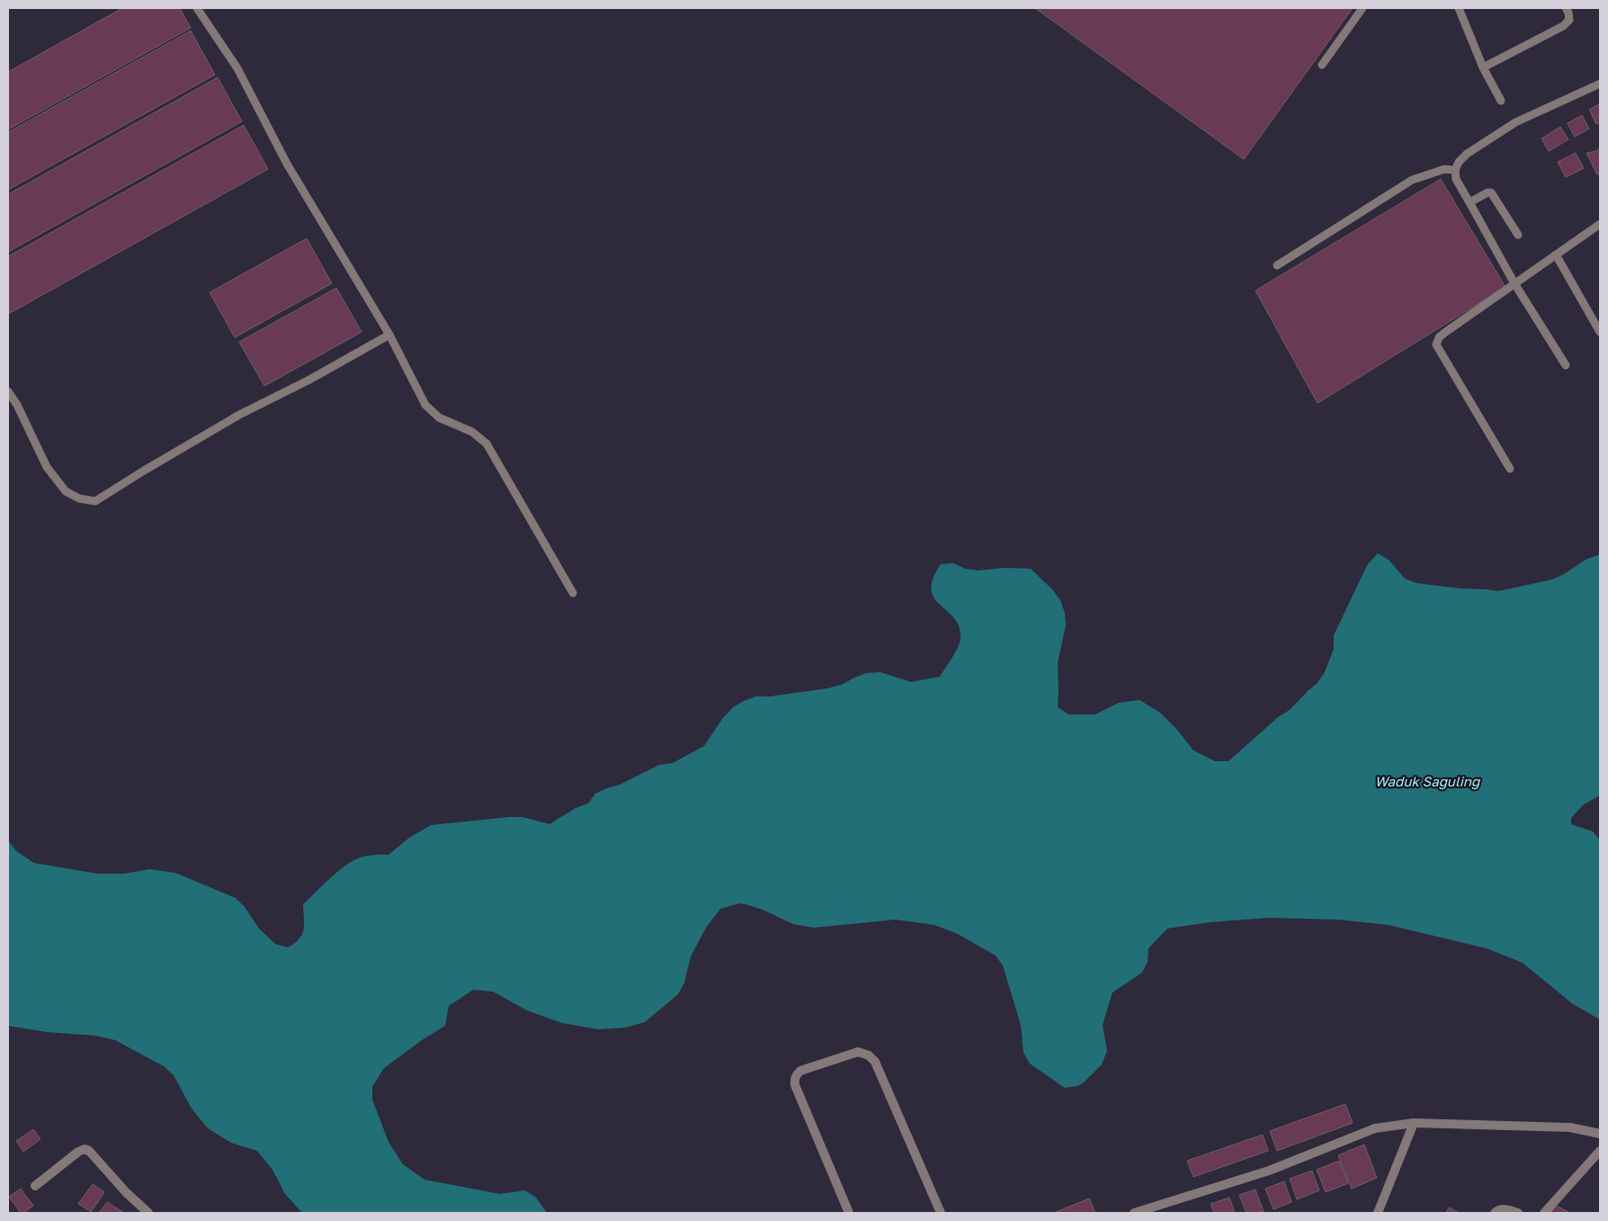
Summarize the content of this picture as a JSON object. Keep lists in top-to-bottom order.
{
  "water": ["Waduk Saguling"]
}
